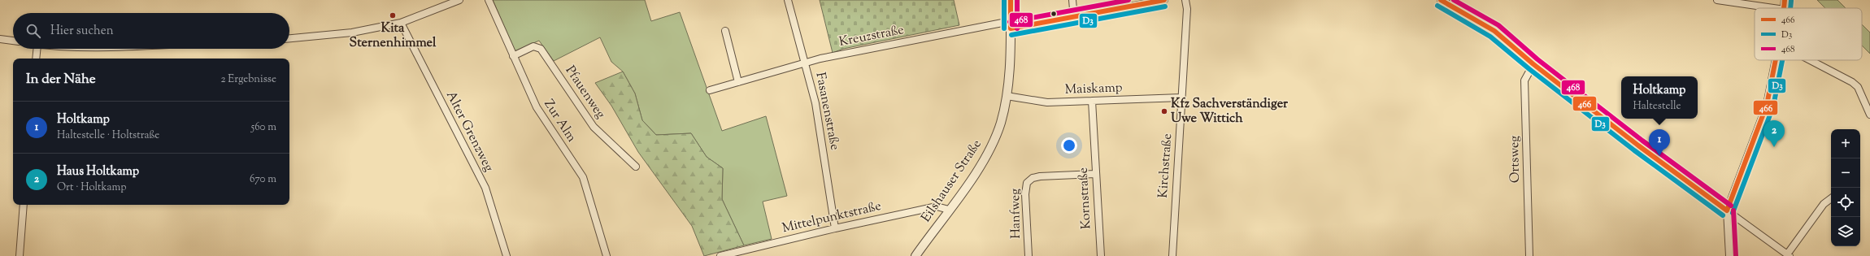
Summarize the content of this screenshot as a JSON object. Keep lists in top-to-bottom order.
{
  "streets": {
    "street": [
      "Kreuzstraße",
      "Maiskamp",
      "Pfauenweg",
      "Fasanenstraße",
      "Zur Alm",
      "Alter Grenzweg",
      "Ortsweg",
      "Kirchstraße",
      "Eilshauser Straße",
      "Kornstraße",
      "Hanfweg",
      "Mittelpunktstraße"
    ]
  },
  "crossings": [
    ["Kreuzstraße", "Fasanenstraße"],
    ["Kreuzstraße", "Eilshauser Straße"],
    ["Maiskamp", "Kirchstraße"],
    ["Maiskamp", "Eilshauser Straße"],
    ["Maiskamp", "Kornstraße"],
    ["Pfauenweg", "Zur Alm"],
    ["Fasanenstraße", "Mittelpunktstraße"],
    ["Eilshauser Straße", "Mittelpunktstraße"],
    ["Kornstraße", "Hanfweg"]
  ],
  "places": ["Kita Sternenhimmel", "Kfz Sachverständiger Uwe Wittich"],
  "lines": ["transit line 466", "transit line D3", "transit line 468"],
  "legend": ["466", "D3", "468"],
  "page": {
    "search": "Hier suchen",
    "heading": ["In der Nähe", "2 Ergebnisse"],
    "popup": ["Holtkamp", "Haltestelle"],
    "list": [
      {
        "mark": "1",
        "name": "Holtkamp",
        "note": "Haltestelle · Holtstraße",
        "value": "560 m"
      },
      {
        "mark": "2",
        "name": "Haus Holtkamp",
        "note": "Ort · Holtkamp",
        "value": "670 m"
      }
    ],
    "pins": ["2", "1"],
    "map_buttons": ["+", "−"]
  }
}
